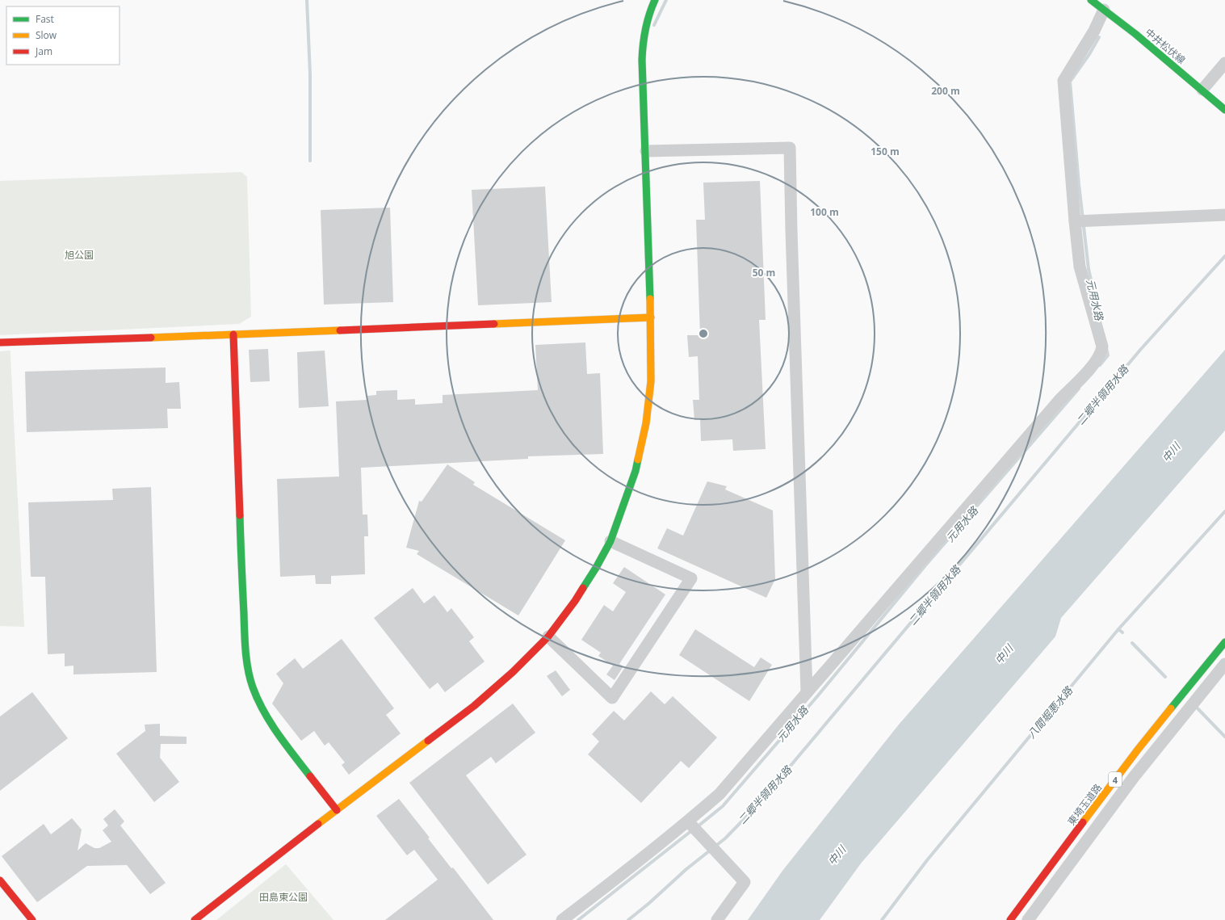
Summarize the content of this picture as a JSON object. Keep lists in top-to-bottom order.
{
  "streets": {
    "main road": ["中井松伏線", "4", "東埼玉道路"]
  },
  "water": [
    "元用水路",
    "二郷半領用水路",
    "中川",
    "八間堀悪水路"
  ],
  "parks": ["旭公園", "田島東公園"],
  "legend": ["Fast", "Slow", "Jam"],
  "rings": [
    "200 m",
    "150 m",
    "100 m",
    "50 m"
  ]
}
